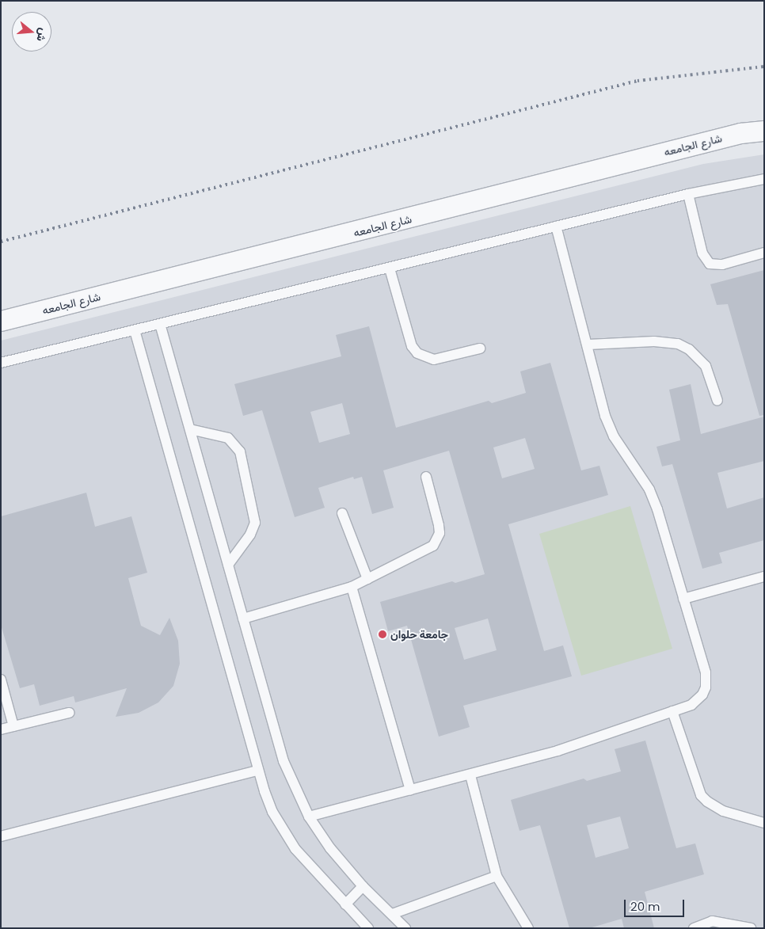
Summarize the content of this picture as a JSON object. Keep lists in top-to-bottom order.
{
  "streets": {
    "street": ["شارع الجامعه"]
  },
  "places": ["جامعة حلوان"],
  "scale_bar": "20 m",
  "north": "right"
}
